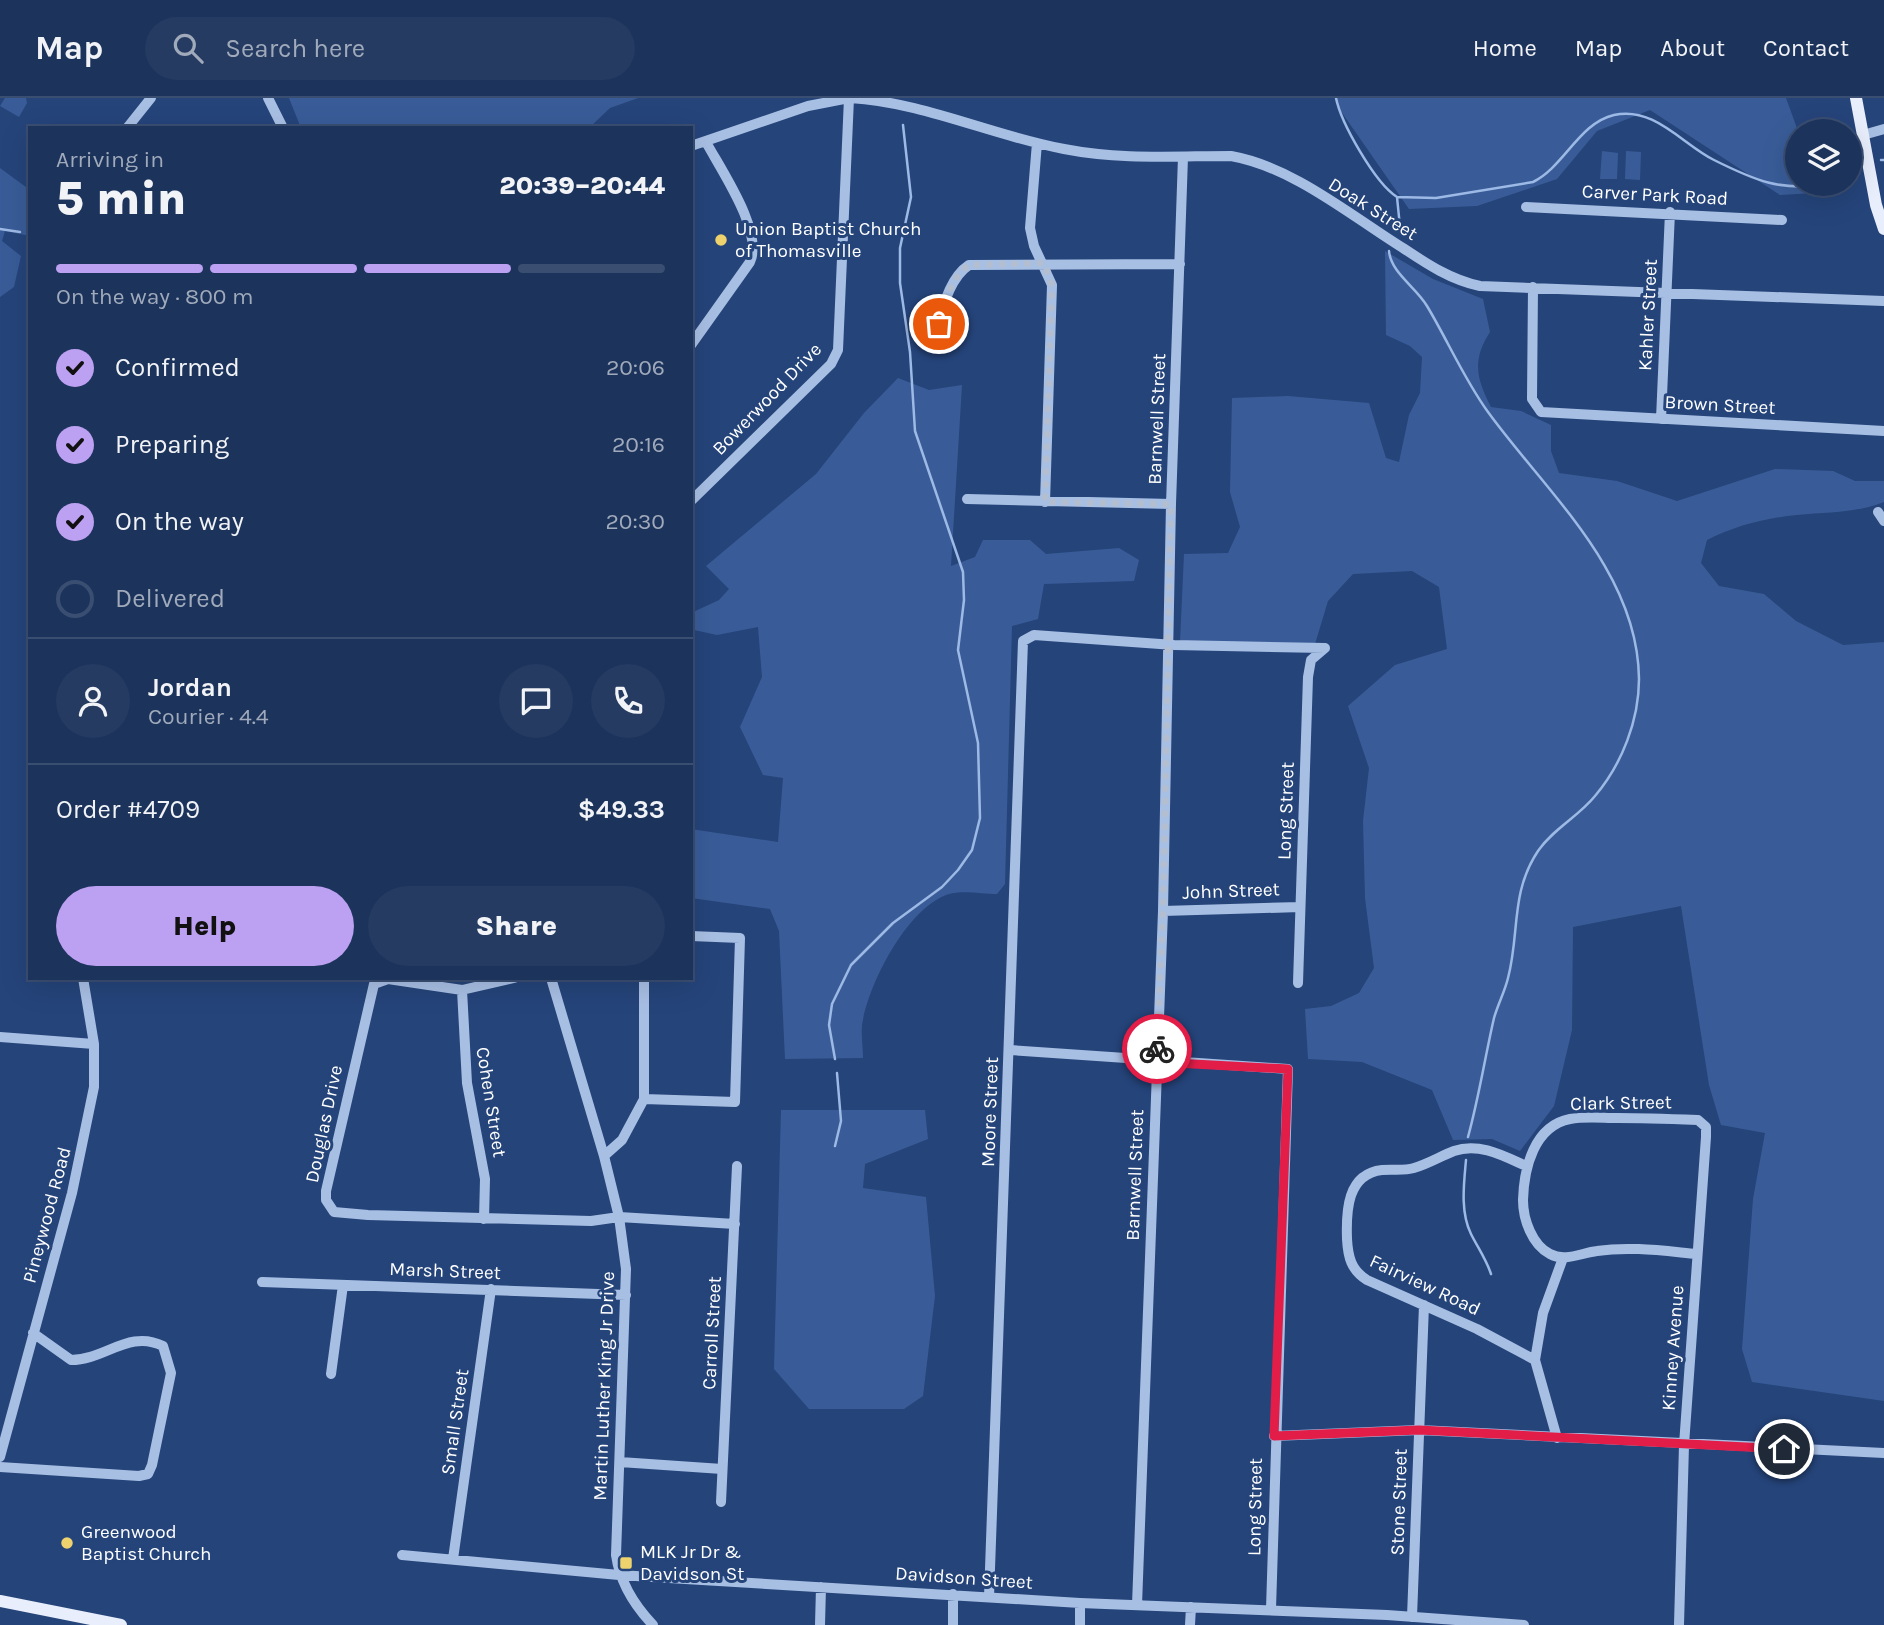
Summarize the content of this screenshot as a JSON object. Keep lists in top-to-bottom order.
{
  "streets": {
    "street": [
      "Carver Park Road",
      "Doak Street",
      "Kahler Street",
      "Bowerwood Drive",
      "Brown Street",
      "Barnwell Street",
      "Long Street",
      "John Street",
      "Cohen Street",
      "Clark Street",
      "Moore Street",
      "Douglas Drive",
      "Pineywood Road",
      "Marsh Street",
      "Fairview Road",
      "Carroll Street",
      "Kinney Avenue",
      "Martin Luther King Jr Drive",
      "Small Street",
      "Stone Street",
      "Davidson Street"
    ]
  },
  "crossings": [
    ["Carver Park Road", "Kahler Street"],
    ["Doak Street", "Kahler Street"],
    ["Doak Street", "Bowerwood Drive"],
    ["Doak Street", "Brown Street"],
    ["Doak Street", "Barnwell Street"],
    ["Kahler Street", "Brown Street"],
    ["Barnwell Street", "Long Street"],
    ["Barnwell Street", "John Street"],
    ["Barnwell Street", "Moore Street"],
    ["Barnwell Street", "Davidson Street"],
    ["Long Street", "John Street"],
    ["Long Street", "Moore Street"],
    ["Long Street", "Davidson Street"],
    ["Cohen Street", "Douglas Drive"],
    ["Clark Street", "Fairview Road"],
    ["Clark Street", "Kinney Avenue"],
    ["Moore Street", "Davidson Street"],
    ["Douglas Drive", "Carroll Street"],
    ["Douglas Drive", "Martin Luther King Jr Drive"],
    ["Marsh Street", "Martin Luther King Jr Drive"],
    ["Marsh Street", "Small Street"],
    ["Fairview Road", "Stone Street"],
    ["Martin Luther King Jr Drive", "Davidson Street"],
    ["Small Street", "Davidson Street"],
    ["Stone Street", "Davidson Street"]
  ],
  "places": {
    "other": ["Union Baptist Church of Thomasville", "Greenwood Baptist Church"],
    "transit": ["MLK Jr Dr & Davidson St"]
  },
  "page": {
    "header": "Map",
    "search": "Search here",
    "nav": [
      "Home",
      "Map",
      "About",
      "Contact"
    ],
    "heading": ["5 min", "Arriving in", "20:39–20:44"],
    "panel": [
      "Jordan",
      "Courier · 4.4",
      "Order #4709",
      "$49.33"
    ],
    "bar": "On the way · 800 m",
    "list": [
      ["Confirmed", "20:06"],
      ["Preparing", "20:16"],
      ["On the way", "20:30"],
      "Delivered"
    ],
    "buttons": ["Help", "Share"]
  }
}
